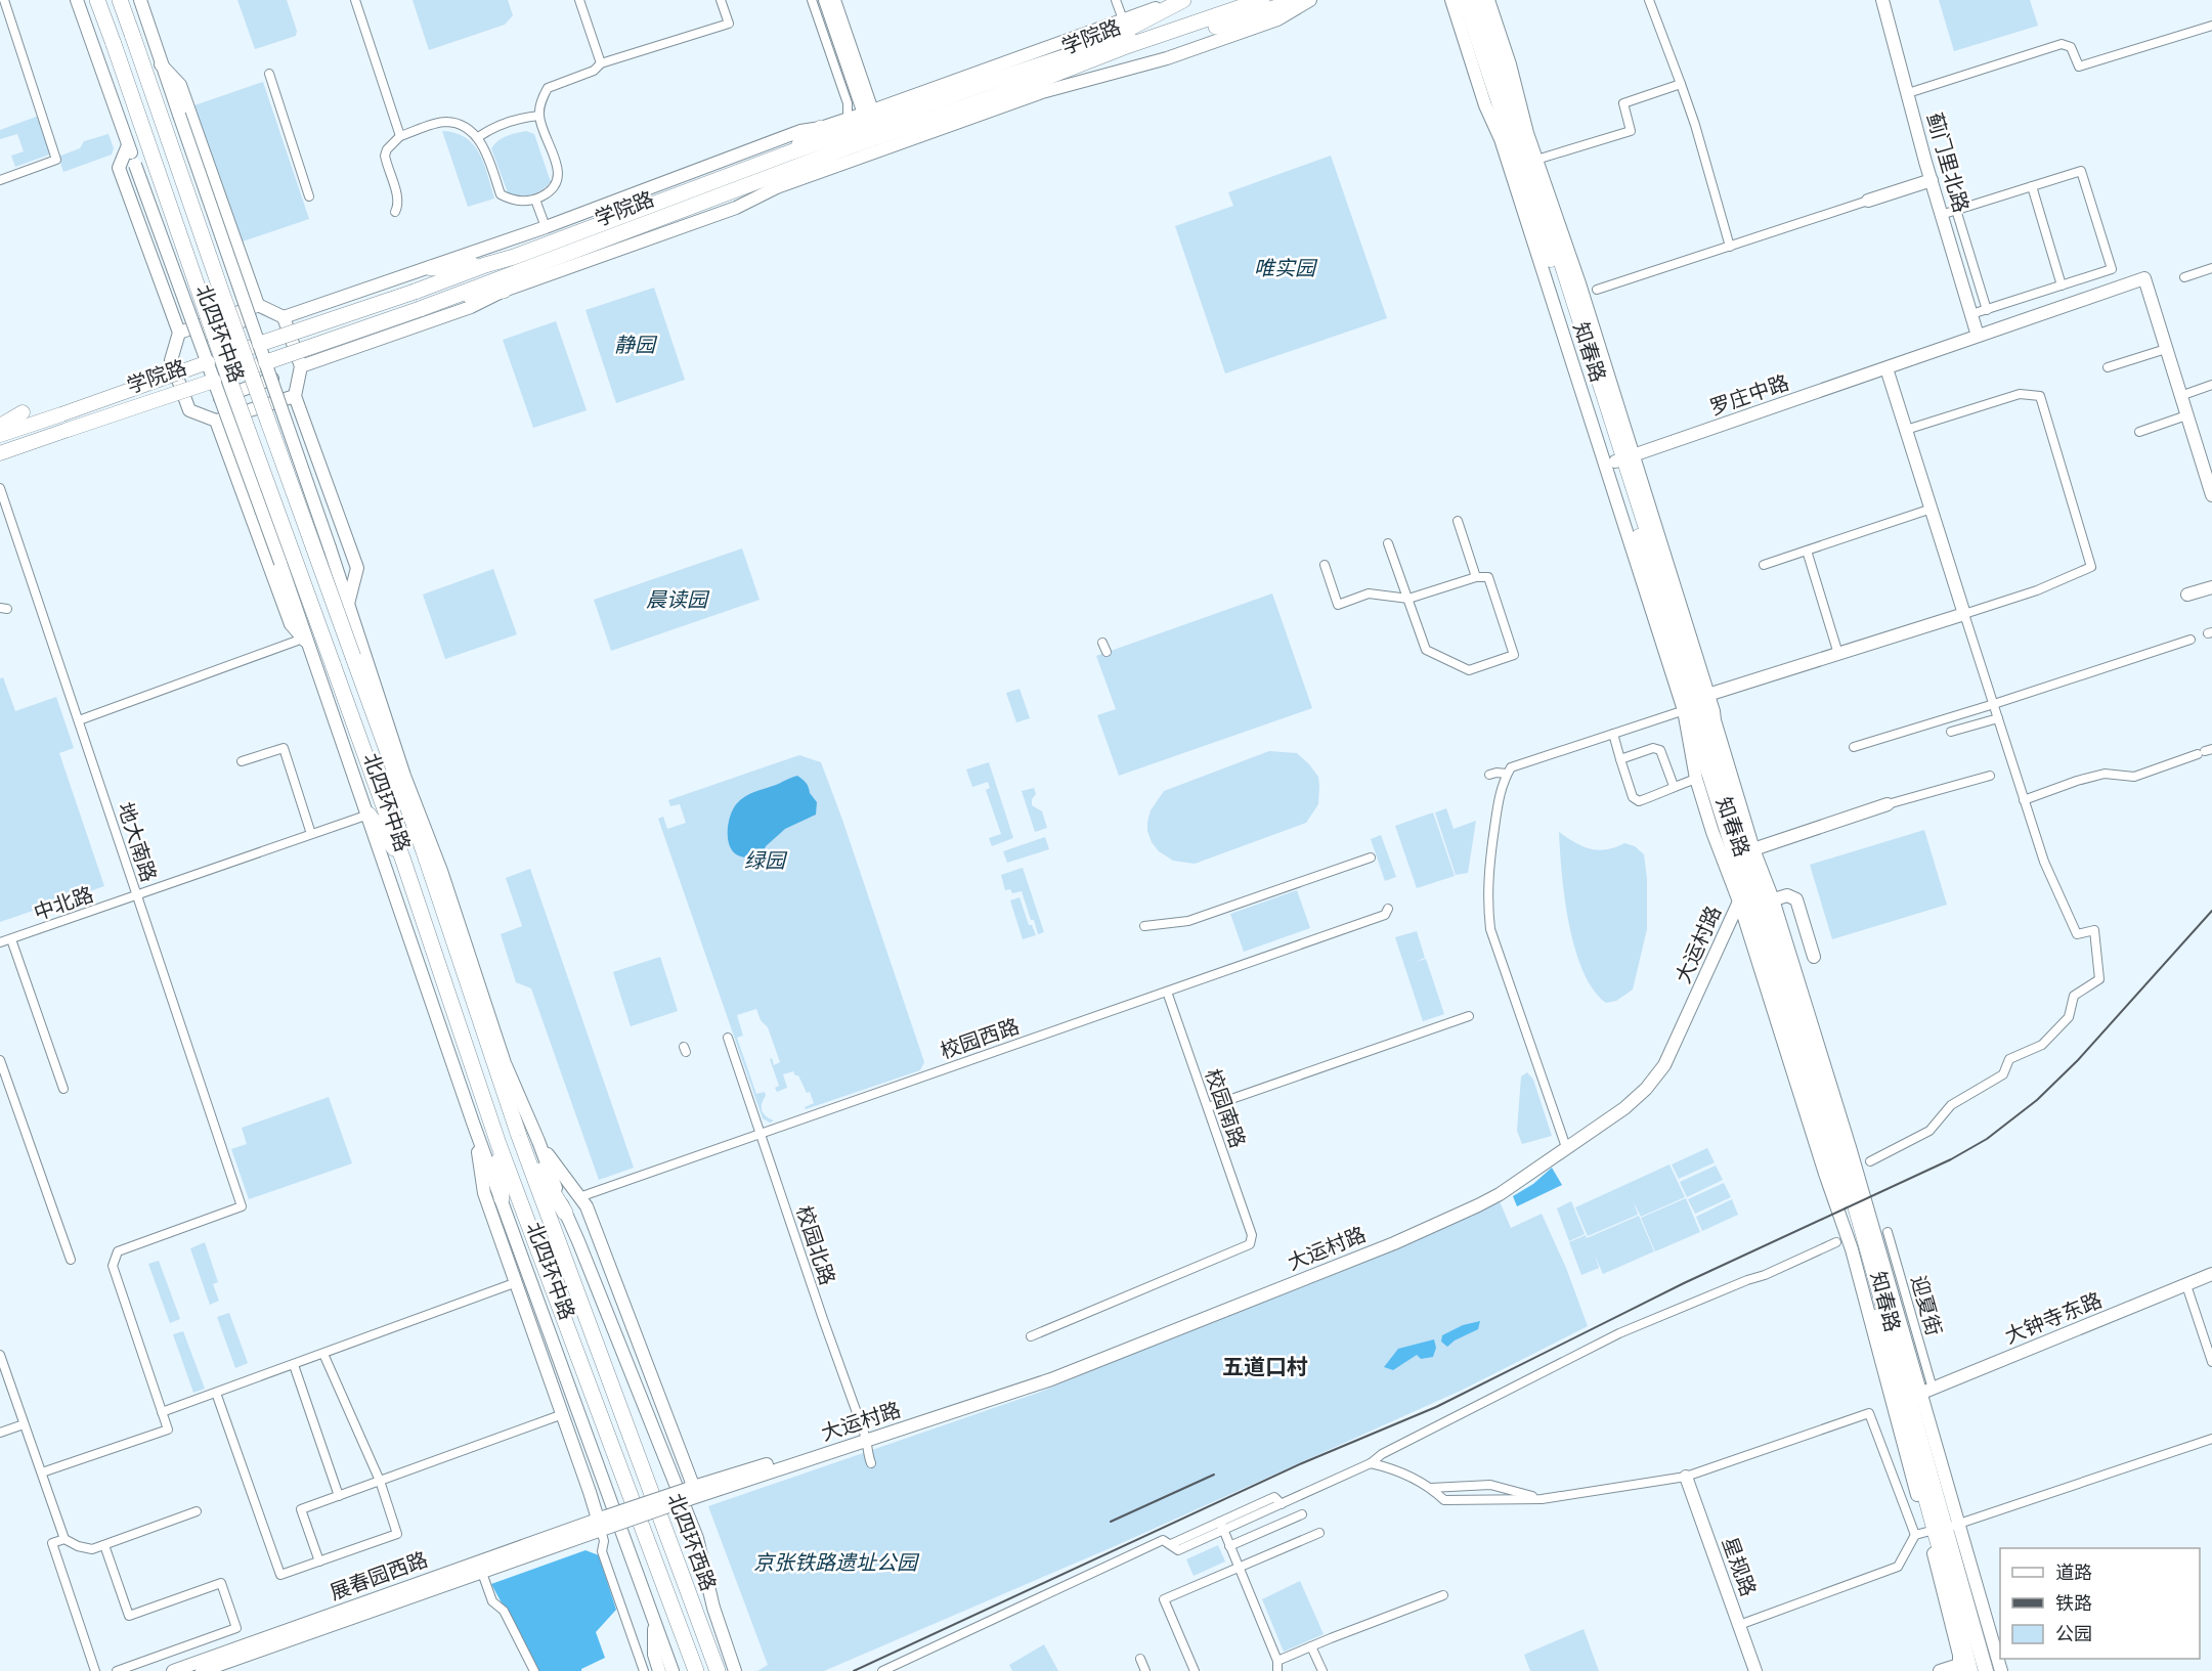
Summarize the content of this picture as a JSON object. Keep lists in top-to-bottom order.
{
  "streets": {
    "highway": ["学院路", "北四环中路", "北四环西路"],
    "main road": ["知春路"],
    "street": [
      "蓟门里北路",
      "罗庄中路",
      "地大南路",
      "中北路",
      "大运村路",
      "校园西路",
      "校园南路",
      "校园北路",
      "迎夏街",
      "大钟寺东路",
      "星规路",
      "展春园西路"
    ]
  },
  "crossings": [
    ["学院路", "北四环中路"],
    ["蓟门里北路", "罗庄中路"],
    ["北四环中路", "中北路"],
    ["北四环中路", "北四环西路"],
    ["知春路", "罗庄中路"],
    ["知春路", "大运村路"],
    ["知春路", "大钟寺东路"],
    ["地大南路", "中北路"],
    ["大运村路", "校园北路"],
    ["大运村路", "展春园西路"],
    ["校园西路", "校园南路"],
    ["校园西路", "校园北路"],
    ["迎夏街", "大钟寺东路"]
  ],
  "districts": ["五道口村"],
  "parks": [
    "唯实园",
    "静园",
    "晨读园",
    "绿园",
    "京张铁路遗址公园"
  ],
  "legend": ["道路", "铁路", "公园"]
}
